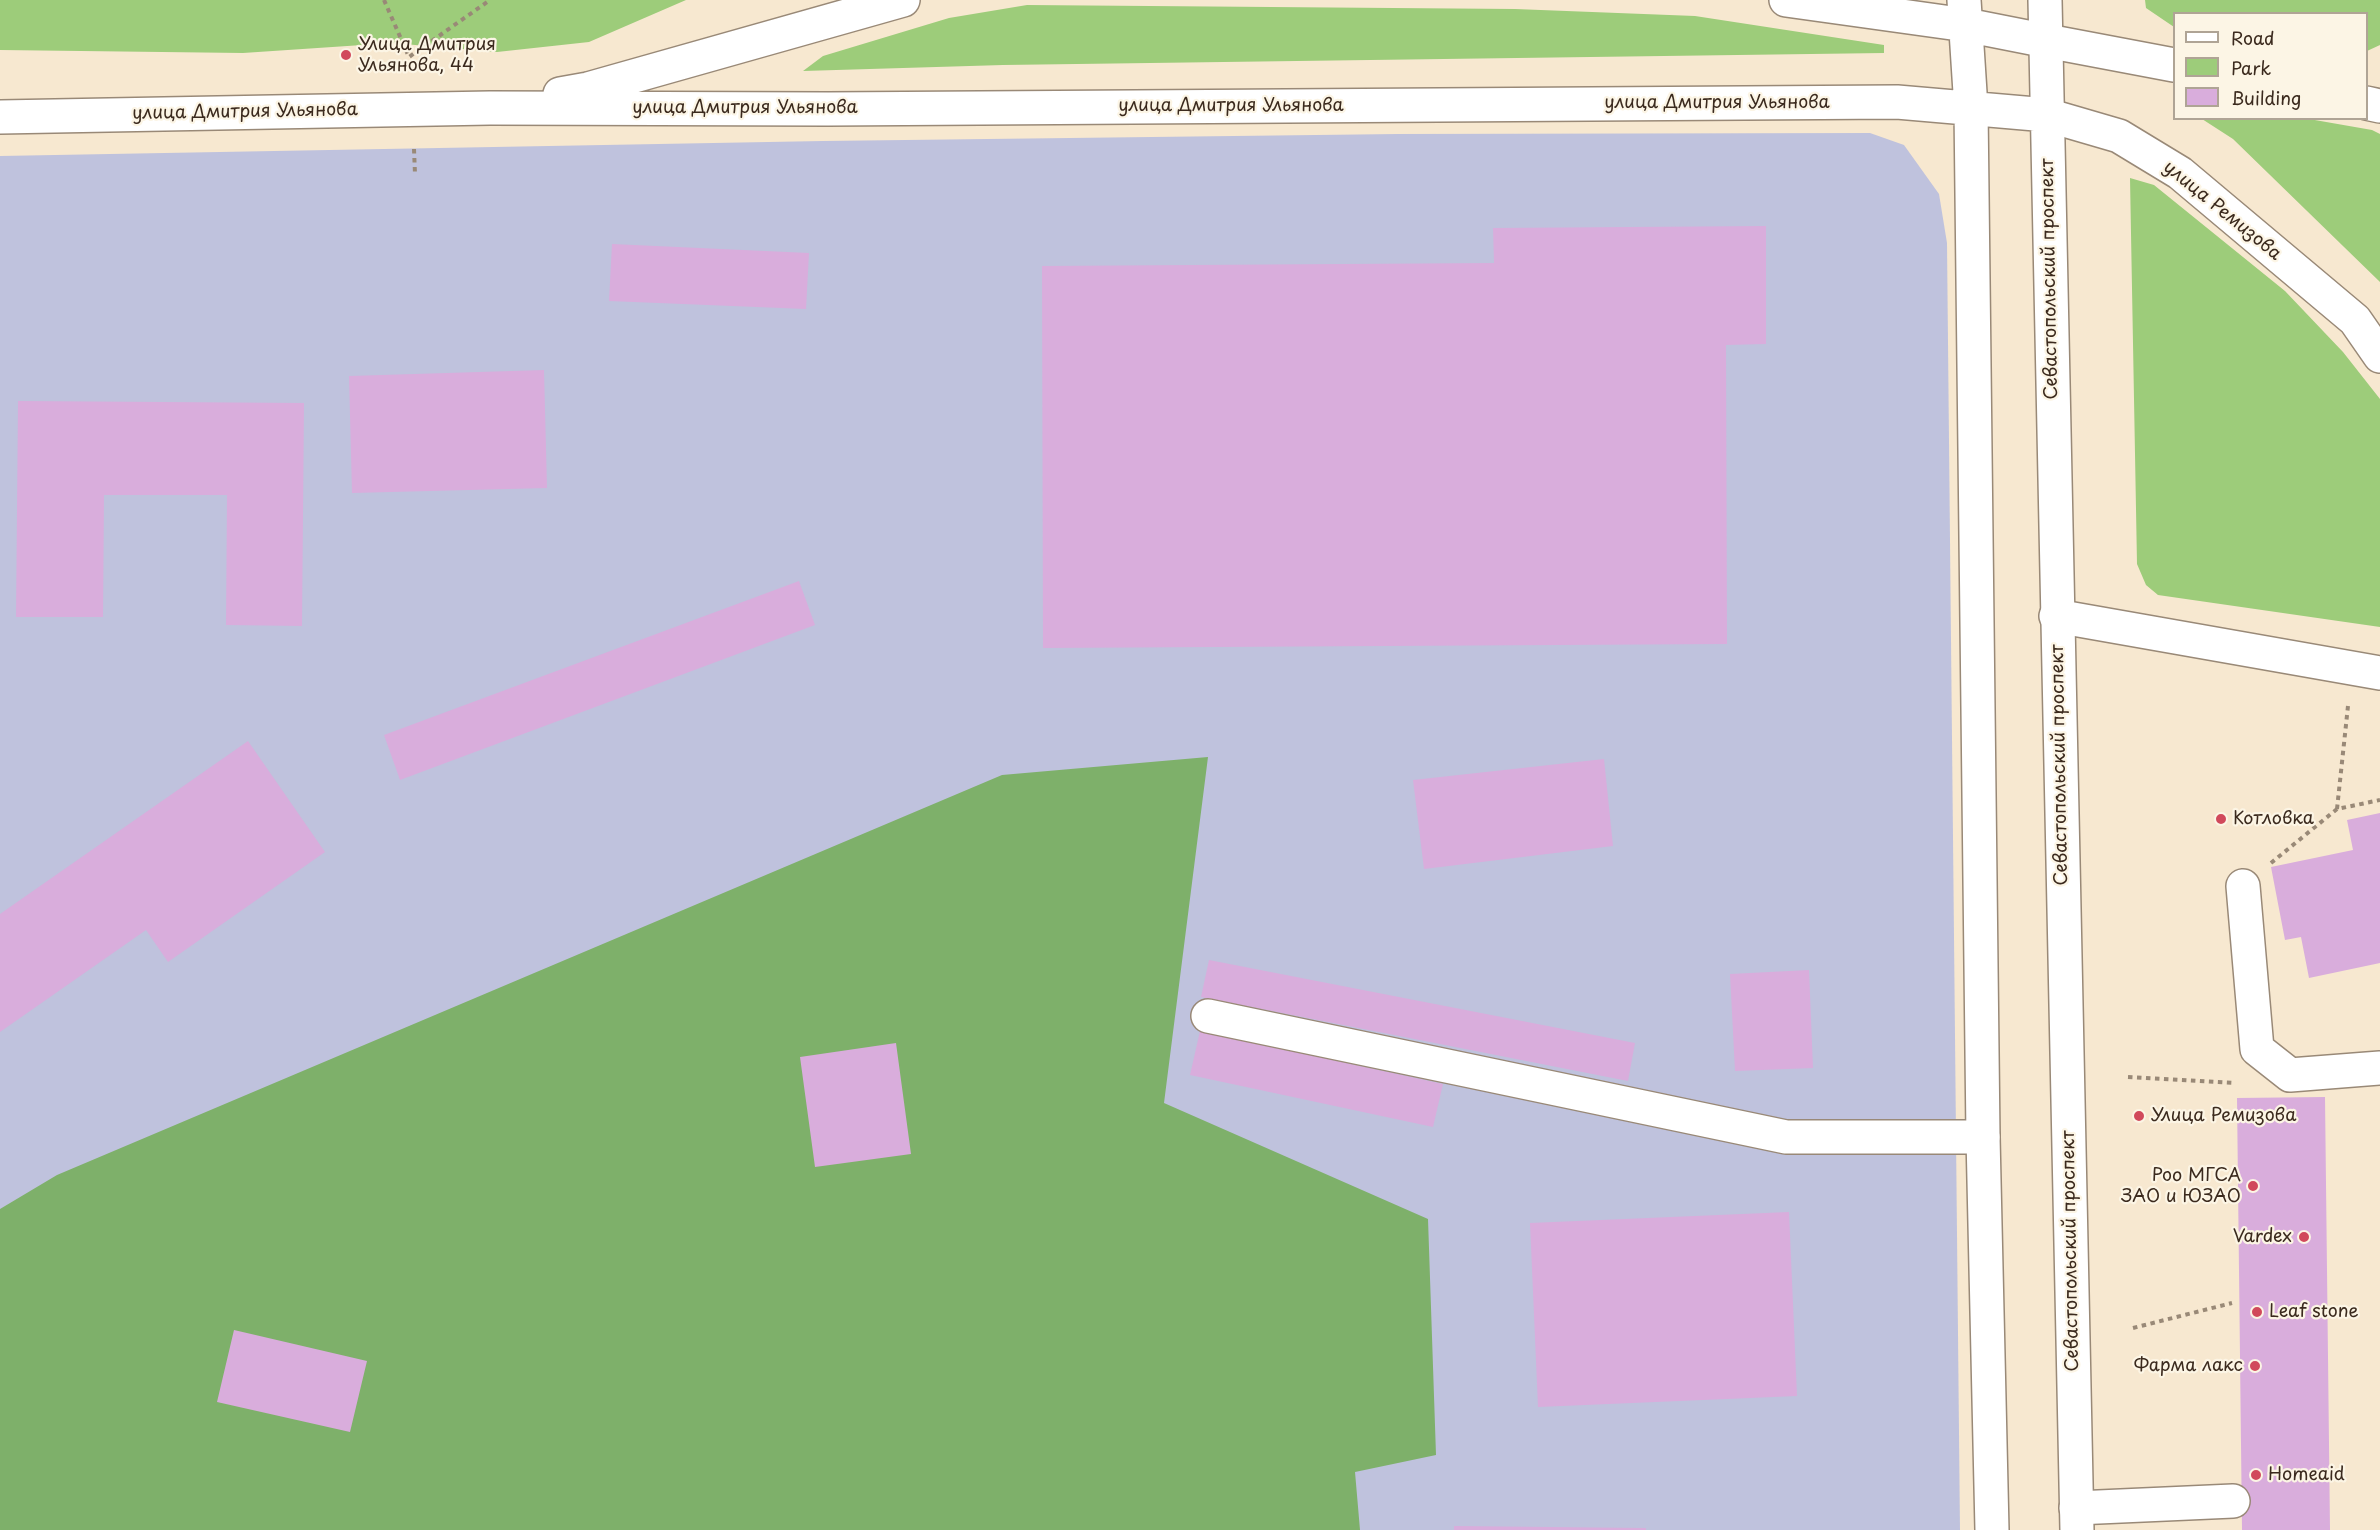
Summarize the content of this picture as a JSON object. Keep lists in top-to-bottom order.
{
  "streets": {
    "main road": ["улица Дмитрия Ульянова", "улица Ремизова", "Севастопольский проспект"]
  },
  "crossings": [
    ["улица Дмитрия Ульянова", "улица Ремизова"],
    ["улица Ремизова", "Севастопольский проспект"]
  ],
  "places": [
    "Улица Дмитрия Ульянова, 44",
    "Котловка",
    "Улица Ремизова",
    "Роо МГСА ЗАО и ЮЗАО",
    "Vardex",
    "Leaf stone",
    "Фарма лакс",
    "Homeaid"
  ],
  "legend": ["Road", "Park", "Building"]
}
